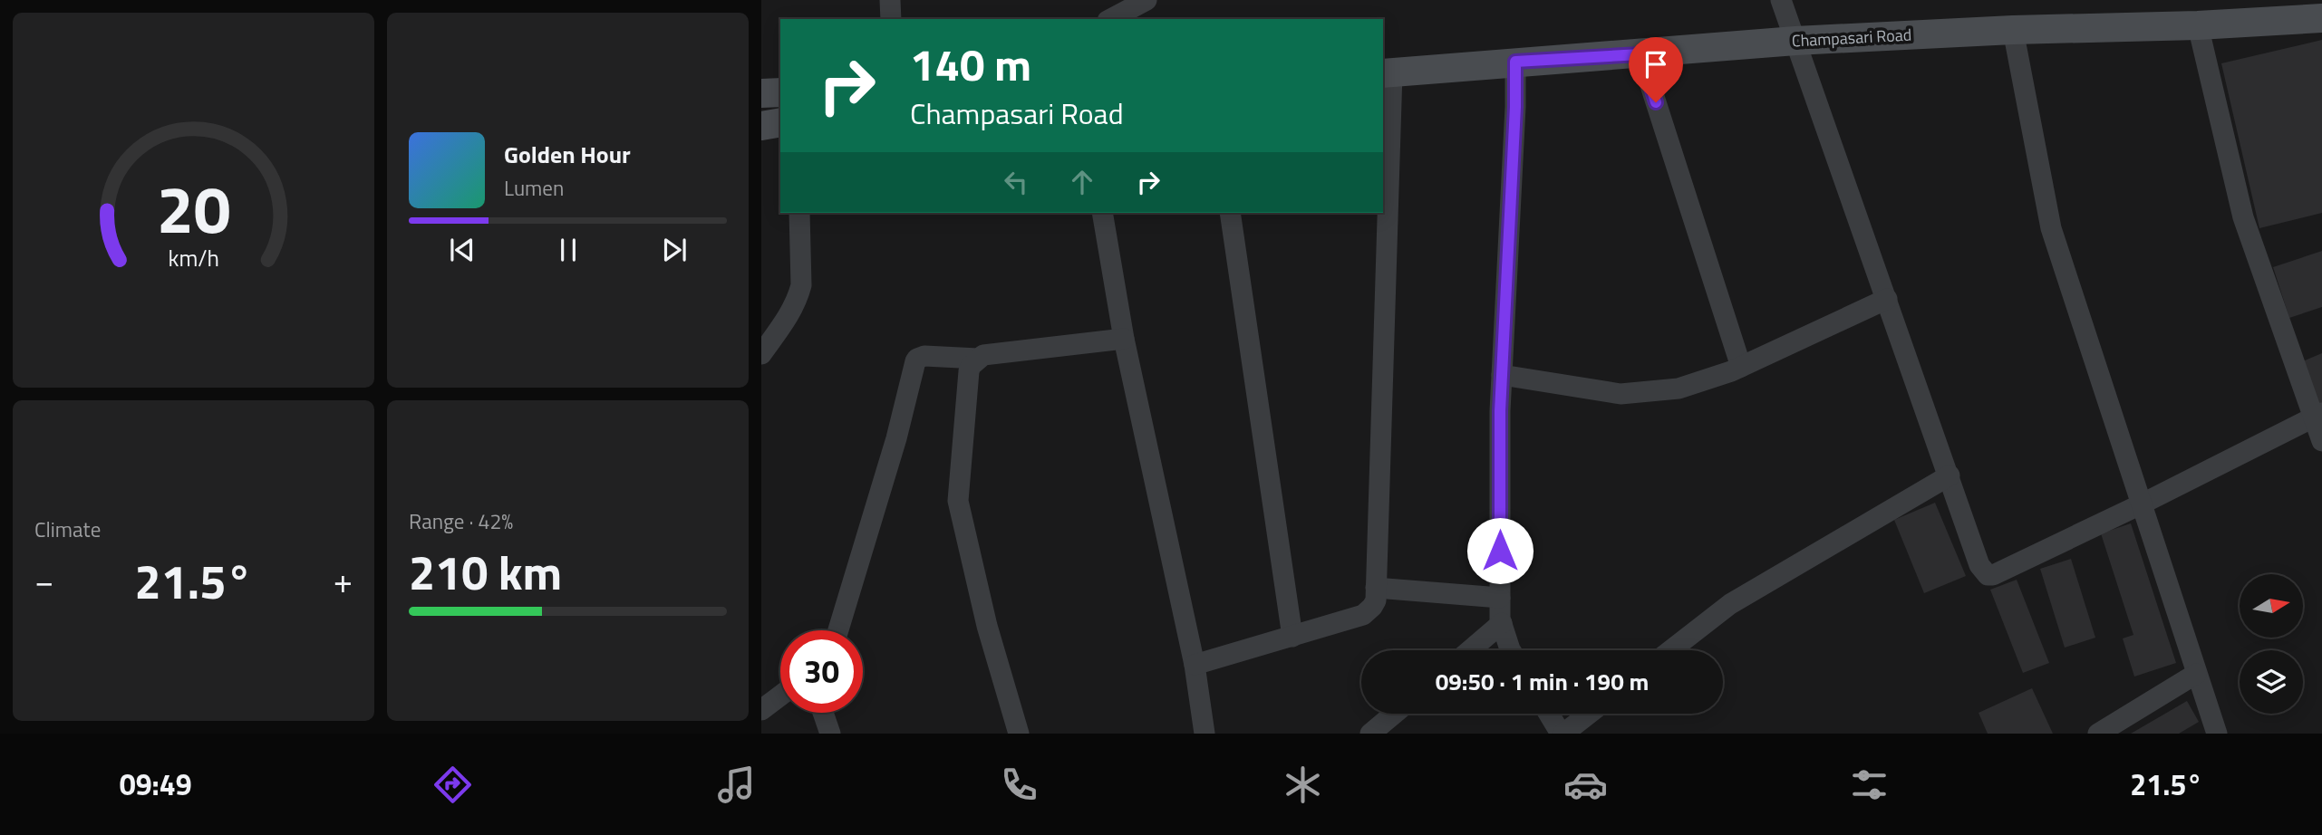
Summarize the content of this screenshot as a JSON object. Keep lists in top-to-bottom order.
{
  "streets": {
    "main road": ["Champasari Road"]
  },
  "north": "right",
  "page": {
    "turn": ["140 m", "Champasari Road"],
    "song": ["Golden Hour", "Lumen"],
    "tile": [
      "Climate",
      ["Range · 42%", "210 km"]
    ],
    "heat": ["−", "21.5°", "+"],
    "limit": "30",
    "trip": "09:50 · 1 min · 190 m",
    "tabs": ["09:49", "21.5°"],
    "gauge": ["20", "km/h"]
  }
}
